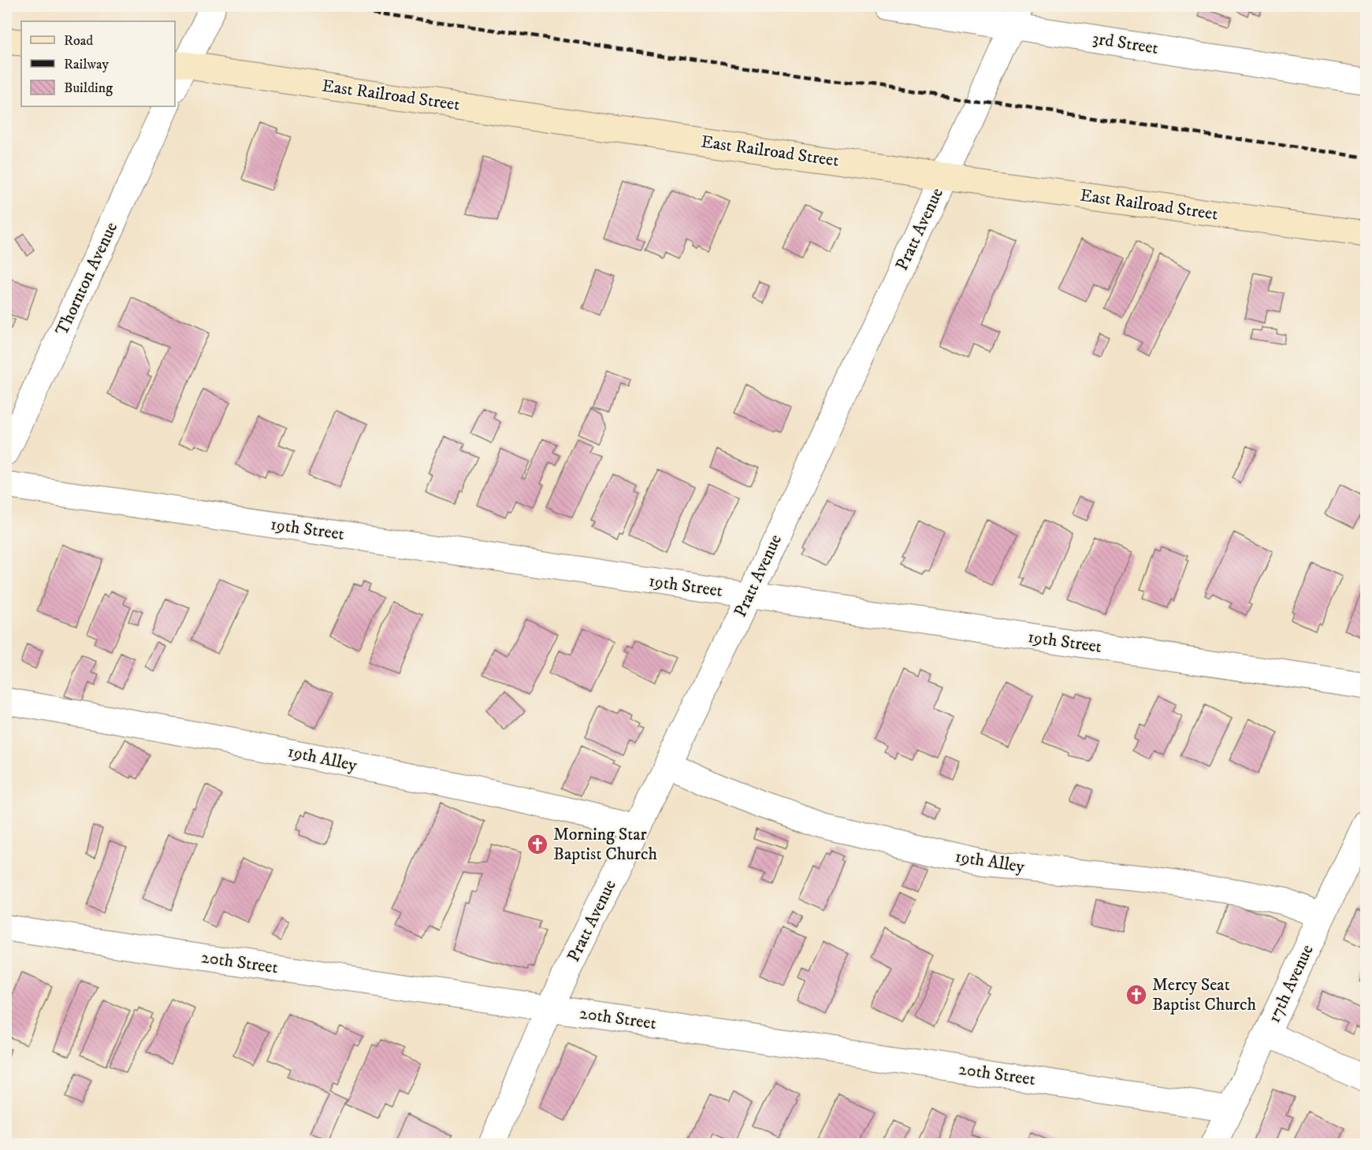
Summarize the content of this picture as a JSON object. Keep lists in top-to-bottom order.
{
  "streets": {
    "street": [
      "3rd Street",
      "East Railroad Street",
      "Pratt Avenue",
      "Thornton Avenue",
      "19th Street",
      "19th Alley",
      "20th Street",
      "17th Avenue"
    ]
  },
  "crossings": [
    ["3rd Street", "Pratt Avenue"],
    ["East Railroad Street", "Pratt Avenue"],
    ["Pratt Avenue", "19th Street"],
    ["Pratt Avenue", "19th Alley"],
    ["Pratt Avenue", "20th Street"],
    ["19th Alley", "17th Avenue"],
    ["20th Street", "17th Avenue"]
  ],
  "places": {
    "church": ["Morning Star Baptist Church", "Mercy Seat Baptist Church"]
  },
  "legend": ["Road", "Railway", "Building"]
}
